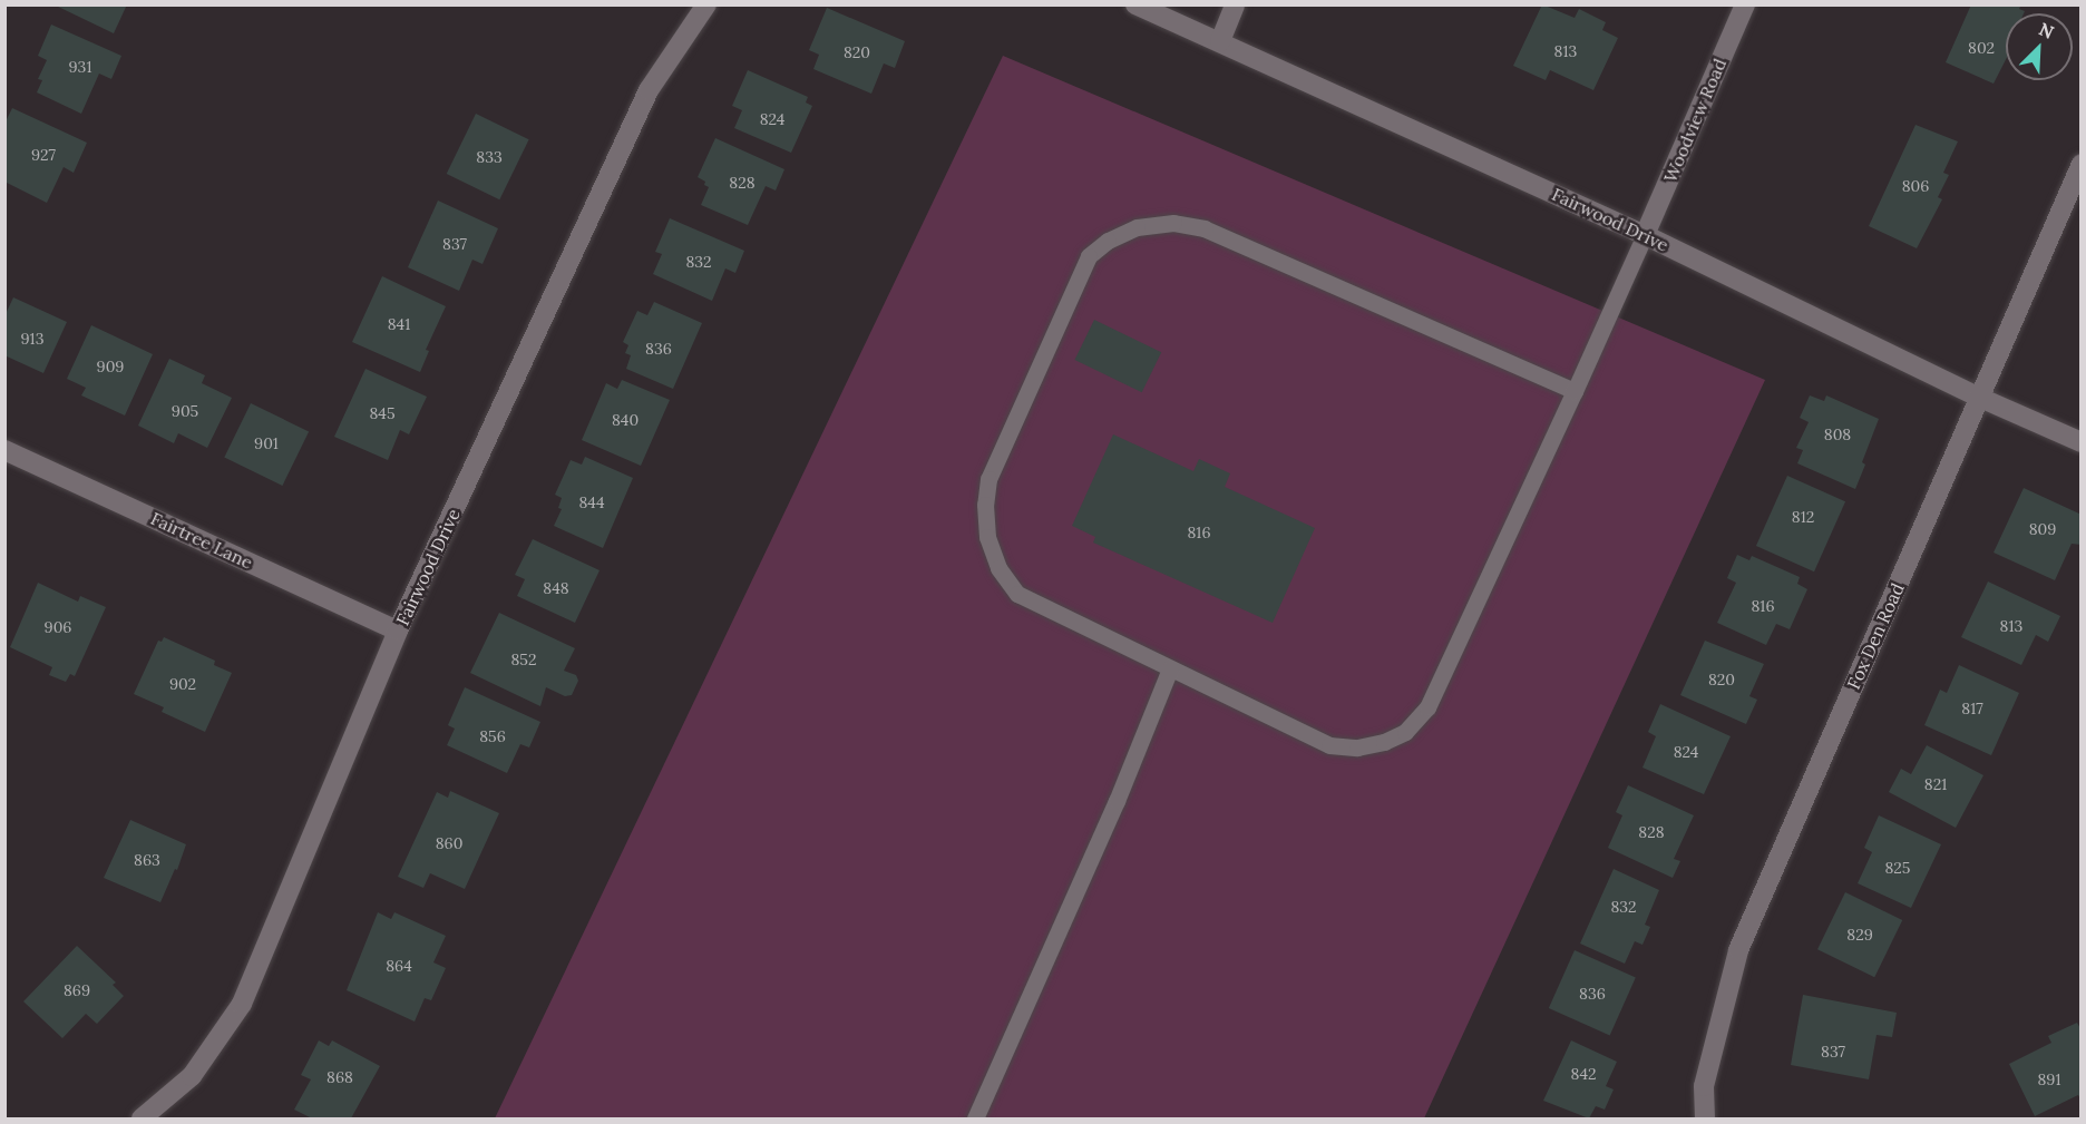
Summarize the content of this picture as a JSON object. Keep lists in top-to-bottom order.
{
  "streets": {
    "street": [
      "Woodview Road",
      "Fairwood Drive",
      "Fairtree Lane",
      "Fox Den Road"
    ]
  },
  "crossings": [
    ["Woodview Road", "Fairwood Drive"],
    ["Fairwood Drive", "Fairtree Lane"],
    ["Fairwood Drive", "Fox Den Road"]
  ],
  "house_numbers": [
    "802",
    "813",
    "820",
    "931",
    "824",
    "927",
    "833",
    "828",
    "806",
    "837",
    "832",
    "841",
    "913",
    "836",
    "909",
    "905",
    "845",
    "840",
    "808",
    "901",
    "844",
    "812",
    "809",
    "816",
    "848",
    "816",
    "813",
    "906",
    "852",
    "820",
    "902",
    "817",
    "856",
    "824",
    "821",
    "828",
    "860",
    "863",
    "825",
    "832",
    "829",
    "864",
    "869",
    "836",
    "837",
    "842",
    "868",
    "891"
  ],
  "north": "top right"
}
